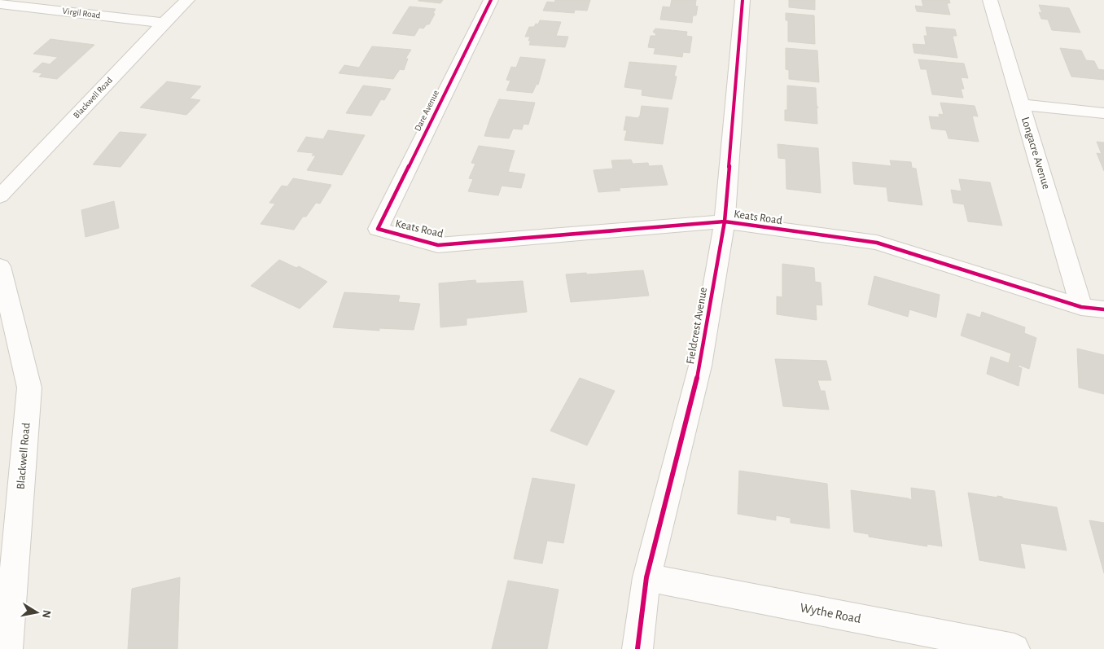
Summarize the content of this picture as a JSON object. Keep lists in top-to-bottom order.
{
  "streets": {
    "street": [
      "Virgil Road",
      "Blackwell Road",
      "Dare Avenue",
      "Longacre Avenue",
      "Keats Road",
      "Fieldcrest Avenue",
      "Wythe Road"
    ]
  },
  "crossings": [
    ["Virgil Road", "Blackwell Road"],
    ["Dare Avenue", "Keats Road"],
    ["Longacre Avenue", "Keats Road"],
    ["Keats Road", "Fieldcrest Avenue"],
    ["Fieldcrest Avenue", "Wythe Road"]
  ],
  "north": "right"
}
